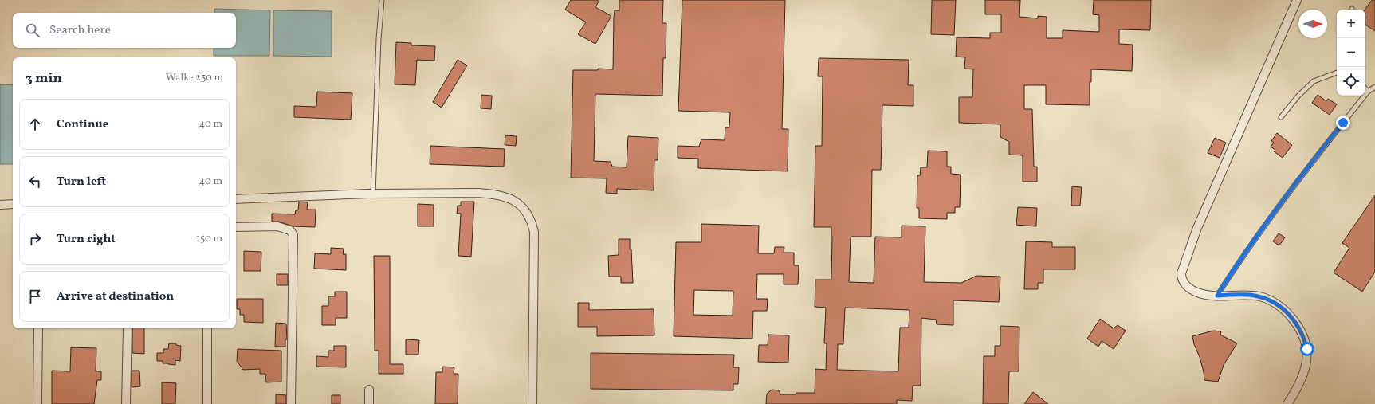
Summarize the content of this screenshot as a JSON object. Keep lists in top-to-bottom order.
{
  "north": "right",
  "page": {
    "map_buttons": ["+", "−"],
    "search": "Search here",
    "heading": ["3 min", "Walk · 230 m"],
    "list": [
      ["Continue", "40 m"],
      ["Turn left", "40 m"],
      ["Turn right", "150 m"],
      "Arrive at destination"
    ]
  }
}
